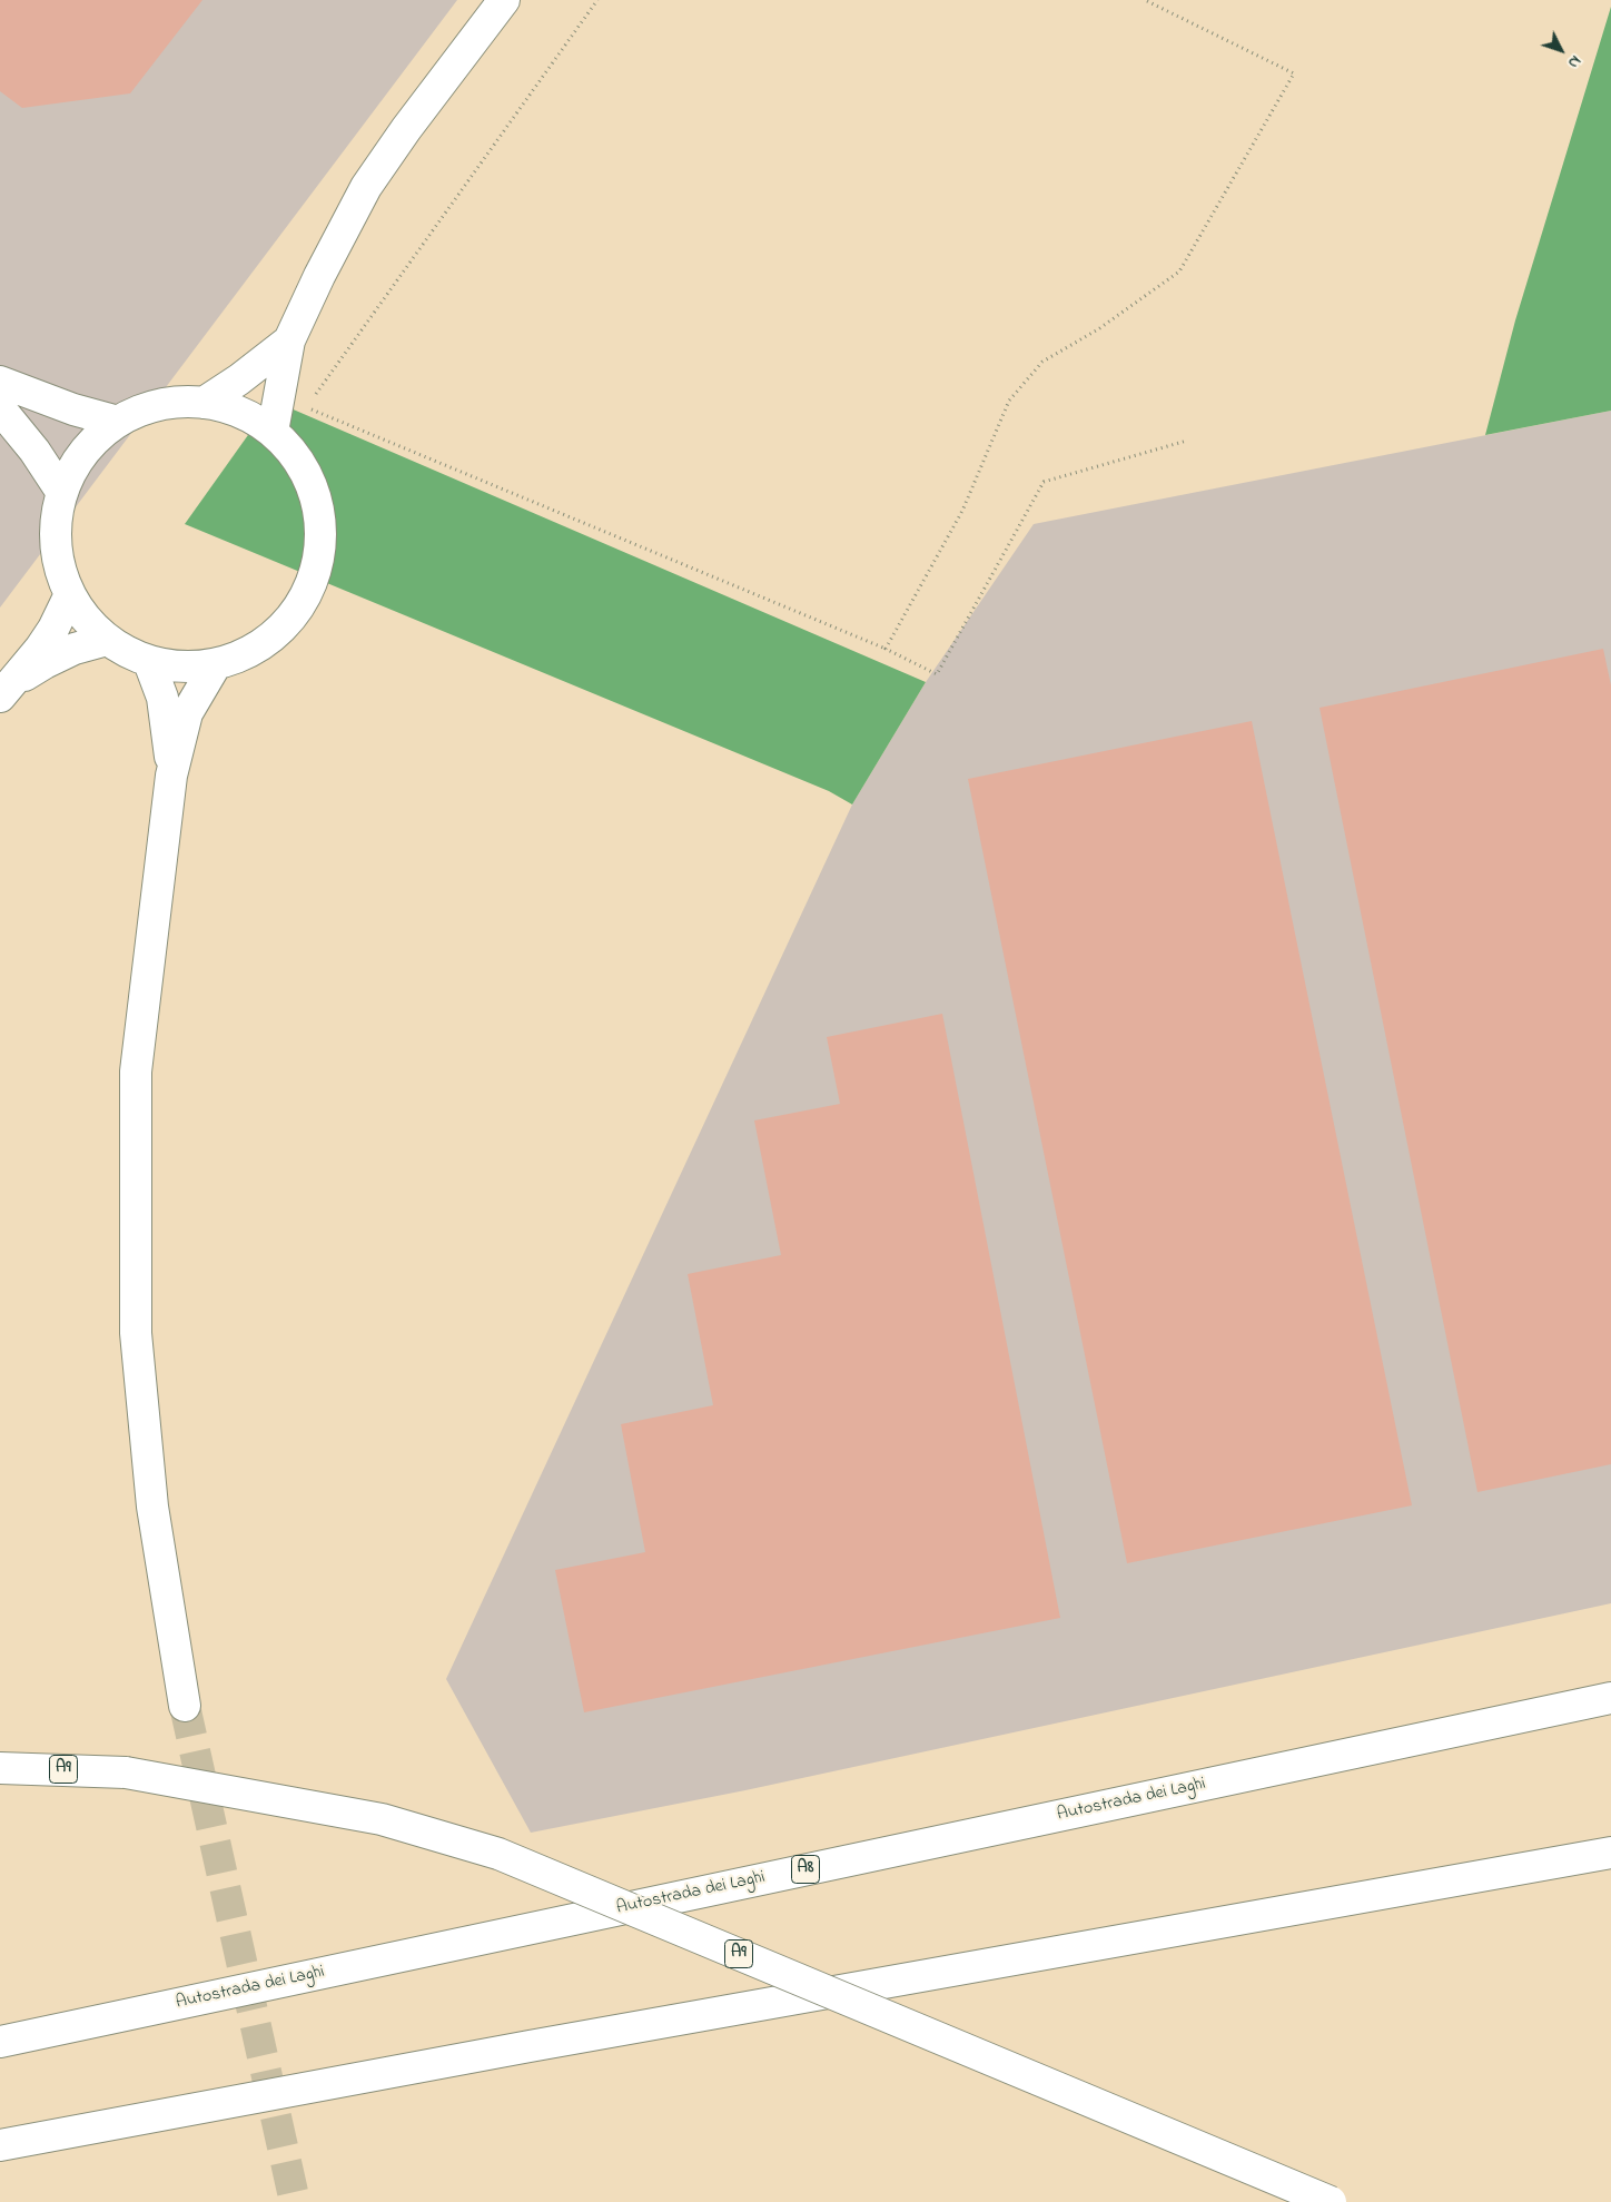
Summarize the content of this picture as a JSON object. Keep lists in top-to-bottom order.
{
  "streets": {
    "main road": ["A9", "Autostrada dei Laghi", "A8"]
  },
  "north": "bottom right"
}
